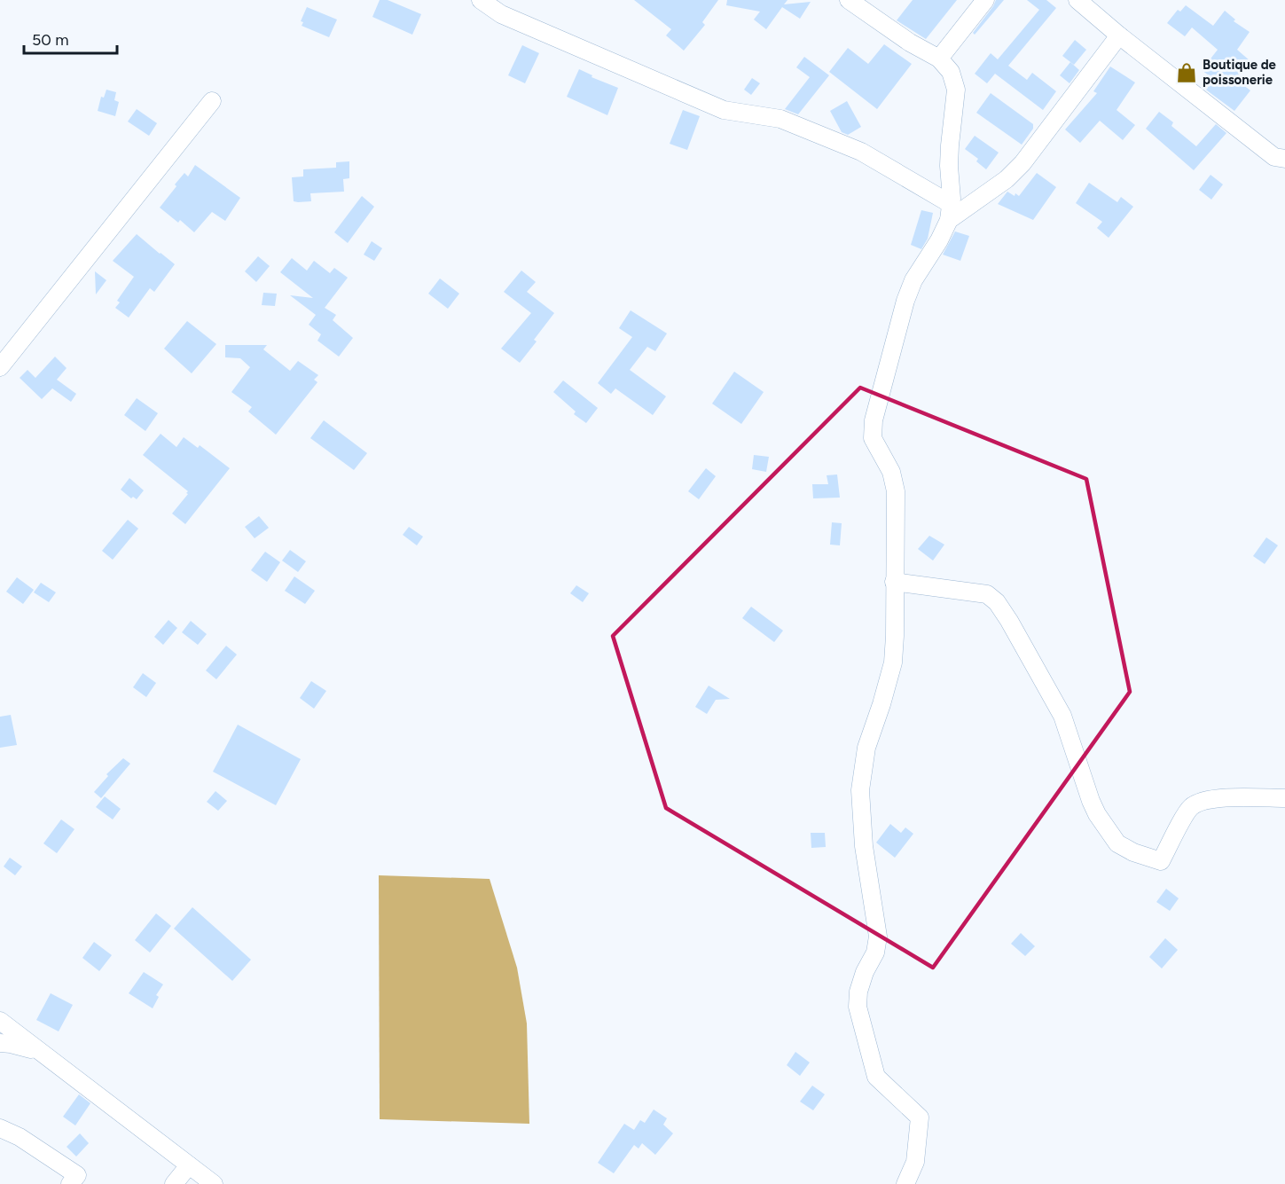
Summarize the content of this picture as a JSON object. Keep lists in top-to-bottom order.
{
  "places": {
    "shop": ["Boutique de poissonerie"]
  },
  "scale_bar": "50 m"
}
